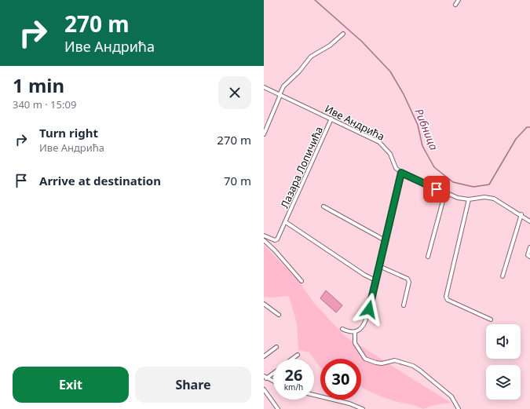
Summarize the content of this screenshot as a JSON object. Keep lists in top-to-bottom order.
{
  "streets": {
    "street": ["Иве Андрића", "Лазара Лопичића"]
  },
  "crossings": [
    ["Иве Андрића", "Лазара Лопичића"]
  ],
  "water": ["Рибница"],
  "page": {
    "turn": ["270 m", "Иве Андрића"],
    "heading": ["1 min", "340 m · 15:09"],
    "list": [
      {
        "name": "Turn right",
        "note": "Иве Андрића",
        "value": "270 m"
      },
      {
        "name": "Arrive at destination",
        "value": "70 m"
      }
    ],
    "speed": "26 km/h",
    "limit": "30",
    "buttons": ["Exit", "Share"]
  }
}
